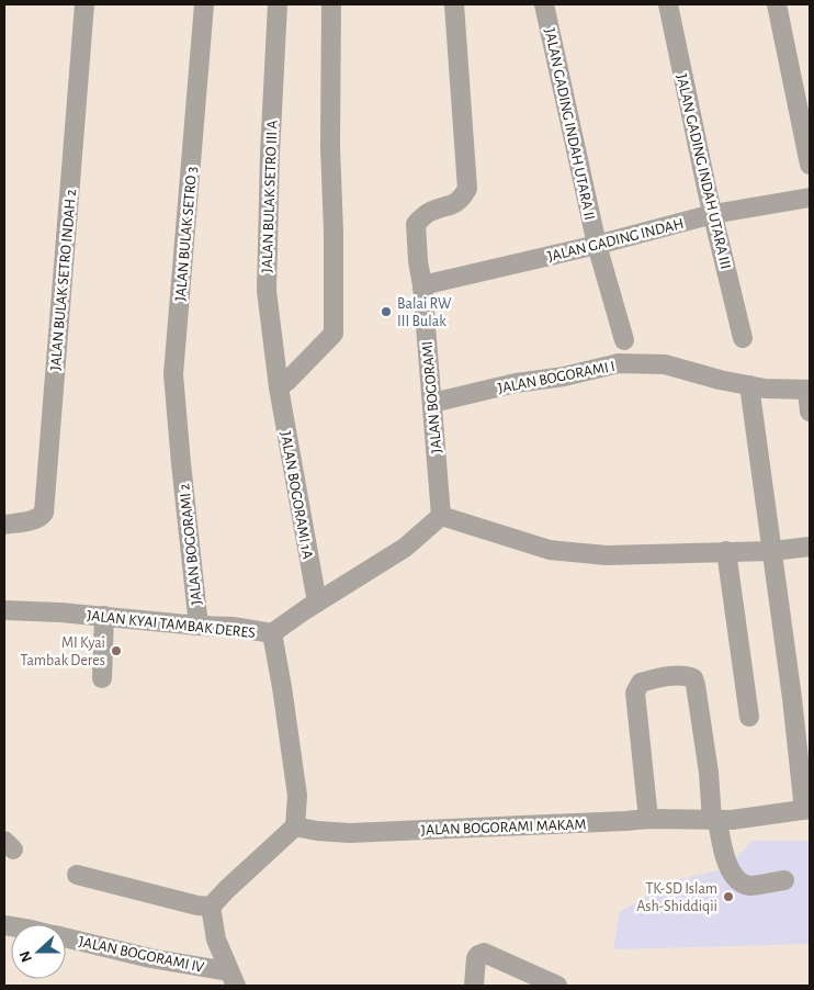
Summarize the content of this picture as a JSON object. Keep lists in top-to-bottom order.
{
  "streets": {
    "street": [
      "JALAN GADING INDAH UTARA II",
      "JALAN GADING INDAH UTARA III",
      "JALAN BULAK SETRO III A",
      "JALAN BULAK SETRO 3",
      "JALAN GADING INDAH",
      "JALAN BULAK SETRO INDAH 2",
      "JALAN BOGORAMI I",
      "JALAN BOGORAMI",
      "JALAN BOGORAMI 1A",
      "JALAN BOGORAMI 2",
      "JALAN KYAI TAMBAK DERES",
      "JALAN BOGORAMI MAKAM",
      "JALAN BOGORAMI IV"
    ]
  },
  "crossings": [
    ["JALAN GADING INDAH UTARA II", "JALAN GADING INDAH"],
    ["JALAN GADING INDAH UTARA III", "JALAN GADING INDAH"],
    ["JALAN BULAK SETRO III A", "JALAN BOGORAMI 1A"],
    ["JALAN BULAK SETRO 3", "JALAN BOGORAMI 2"],
    ["JALAN GADING INDAH", "JALAN BOGORAMI"],
    ["JALAN BOGORAMI I", "JALAN BOGORAMI"],
    ["JALAN BOGORAMI 2", "JALAN KYAI TAMBAK DERES"],
    ["JALAN KYAI TAMBAK DERES", "JALAN BOGORAMI MAKAM"]
  ],
  "places": ["Balai RW III Bulak", "MI Kyai Tambak Deres", "TK-SD Islam Ash-Shiddiqii"],
  "north": "left"
}
